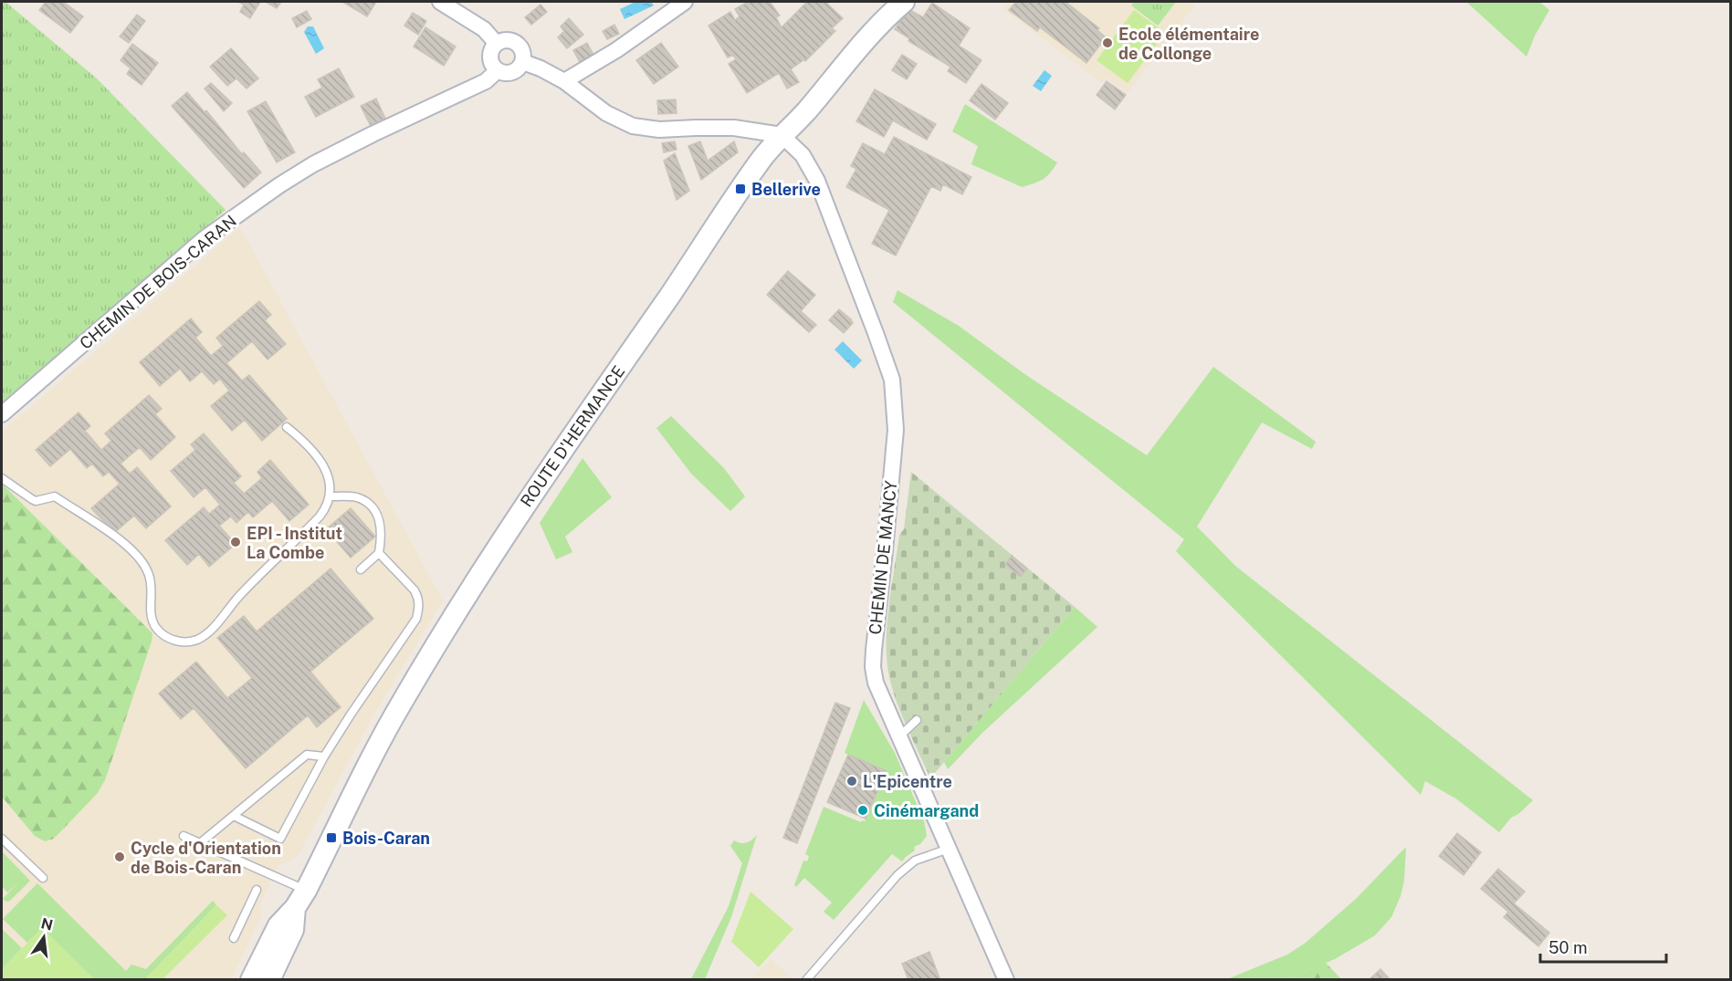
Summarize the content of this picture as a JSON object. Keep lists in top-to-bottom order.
{
  "streets": {
    "main road": ["ROUTE D'HERMANCE"],
    "street": ["CHEMIN DE BOIS-CARAN", "CHEMIN DE MANCY"]
  },
  "crossings": [
    ["ROUTE D'HERMANCE", "CHEMIN DE MANCY"]
  ],
  "places": {
    "other": [
      "Ecole élémentaire de Collonge",
      "EPI - Institut La Combe",
      "L'Epicentre",
      "Cinémargand",
      "Cycle d'Orientation de Bois-Caran"
    ],
    "transit": ["Bellerive", "Bois-Caran"]
  },
  "scale_bar": "50 m",
  "north": "top"
}
